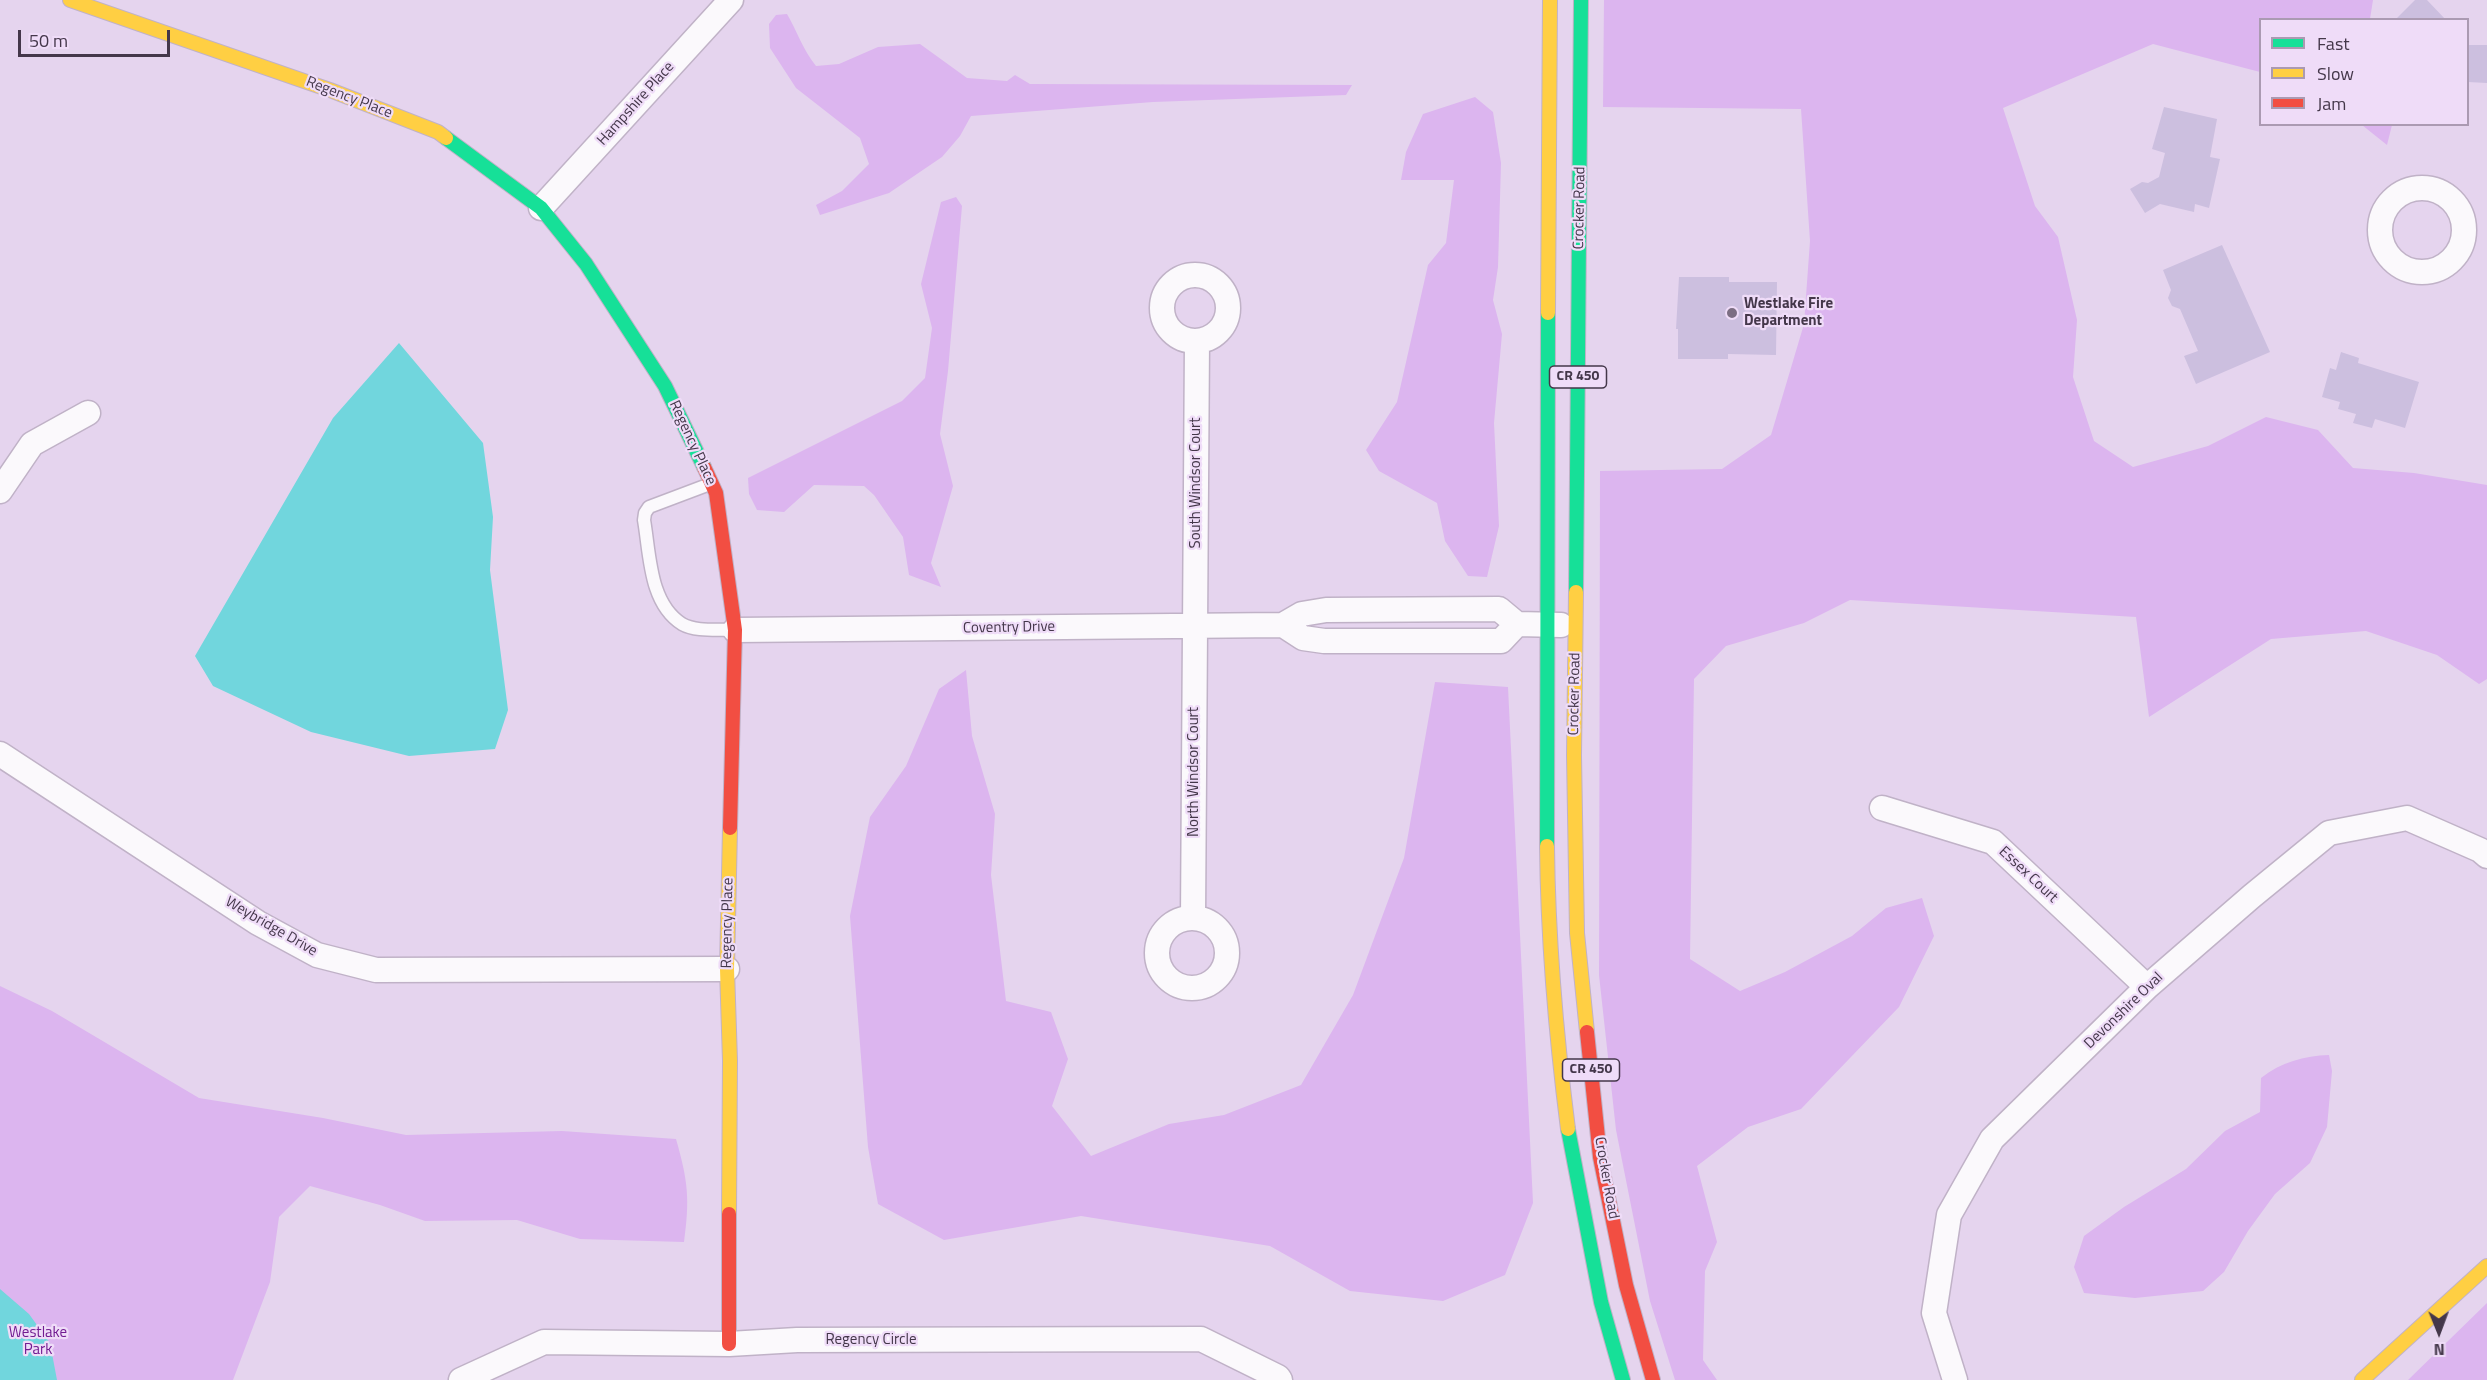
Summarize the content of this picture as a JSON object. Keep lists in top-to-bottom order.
{
  "streets": {
    "main road": ["Regency Place", "Crocker Road", "CR 450"],
    "street": [
      "Hampshire Place",
      "South Windsor Court",
      "Coventry Drive",
      "North Windsor Court",
      "Essex Court",
      "Weybridge Drive",
      "Devonshire Oval",
      "Regency Circle"
    ]
  },
  "crossings": [
    ["Regency Place", "Hampshire Place"],
    ["Regency Place", "Coventry Drive"],
    ["Regency Place", "Weybridge Drive"],
    ["Regency Place", "Regency Circle"],
    ["Crocker Road", "Coventry Drive"],
    ["South Windsor Court", "Coventry Drive"],
    ["South Windsor Court", "North Windsor Court"],
    ["Coventry Drive", "North Windsor Court"],
    ["Essex Court", "Devonshire Oval"]
  ],
  "parks": ["Westlake Park"],
  "places": ["Westlake Fire Department"],
  "legend": ["Fast", "Slow", "Jam"],
  "scale_bar": "50 m",
  "north": "bottom"
}
